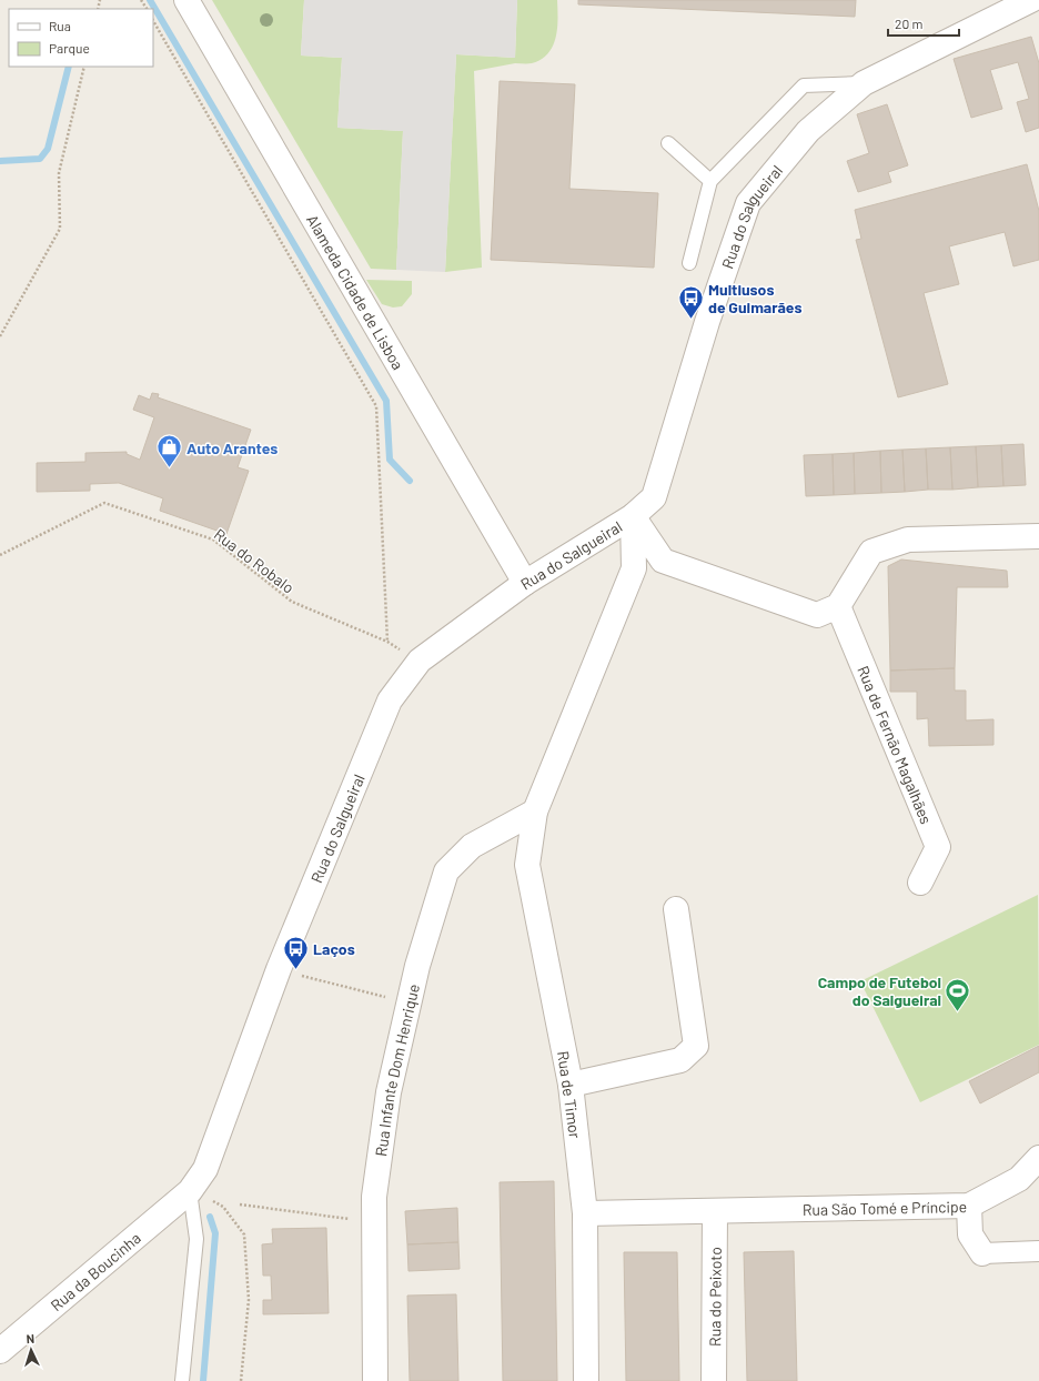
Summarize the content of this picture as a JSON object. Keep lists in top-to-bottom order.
{
  "streets": {
    "street": [
      "Rua do Salgueiral",
      "Alameda Cidade de Lisboa",
      "Rua de Fernão Magalhães",
      "Rua Infante Dom Henrique",
      "Rua de Timor",
      "Rua São Tomé e Príncipe",
      "Rua da Boucinha",
      "Rua do Peixoto"
    ],
    "path": ["Rua do Robalo"]
  },
  "crossings": [
    ["Rua do Salgueiral", "Alameda Cidade de Lisboa"],
    ["Rua do Salgueiral", "Rua do Robalo"],
    ["Rua do Salgueiral", "Rua de Timor"],
    ["Rua do Salgueiral", "Rua da Boucinha"],
    ["Rua Infante Dom Henrique", "Rua de Timor"],
    ["Rua de Timor", "Rua São Tomé e Príncipe"],
    ["Rua São Tomé e Príncipe", "Rua do Peixoto"]
  ],
  "places": {
    "bus stop": ["Multiusos de Guimarães", "Laços"],
    "shop": ["Auto Arantes"],
    "sports": ["Campo de Futebol do Salgueiral"]
  },
  "legend": ["Rua", "Parque"],
  "scale_bar": "20 m",
  "north": "top"
}
